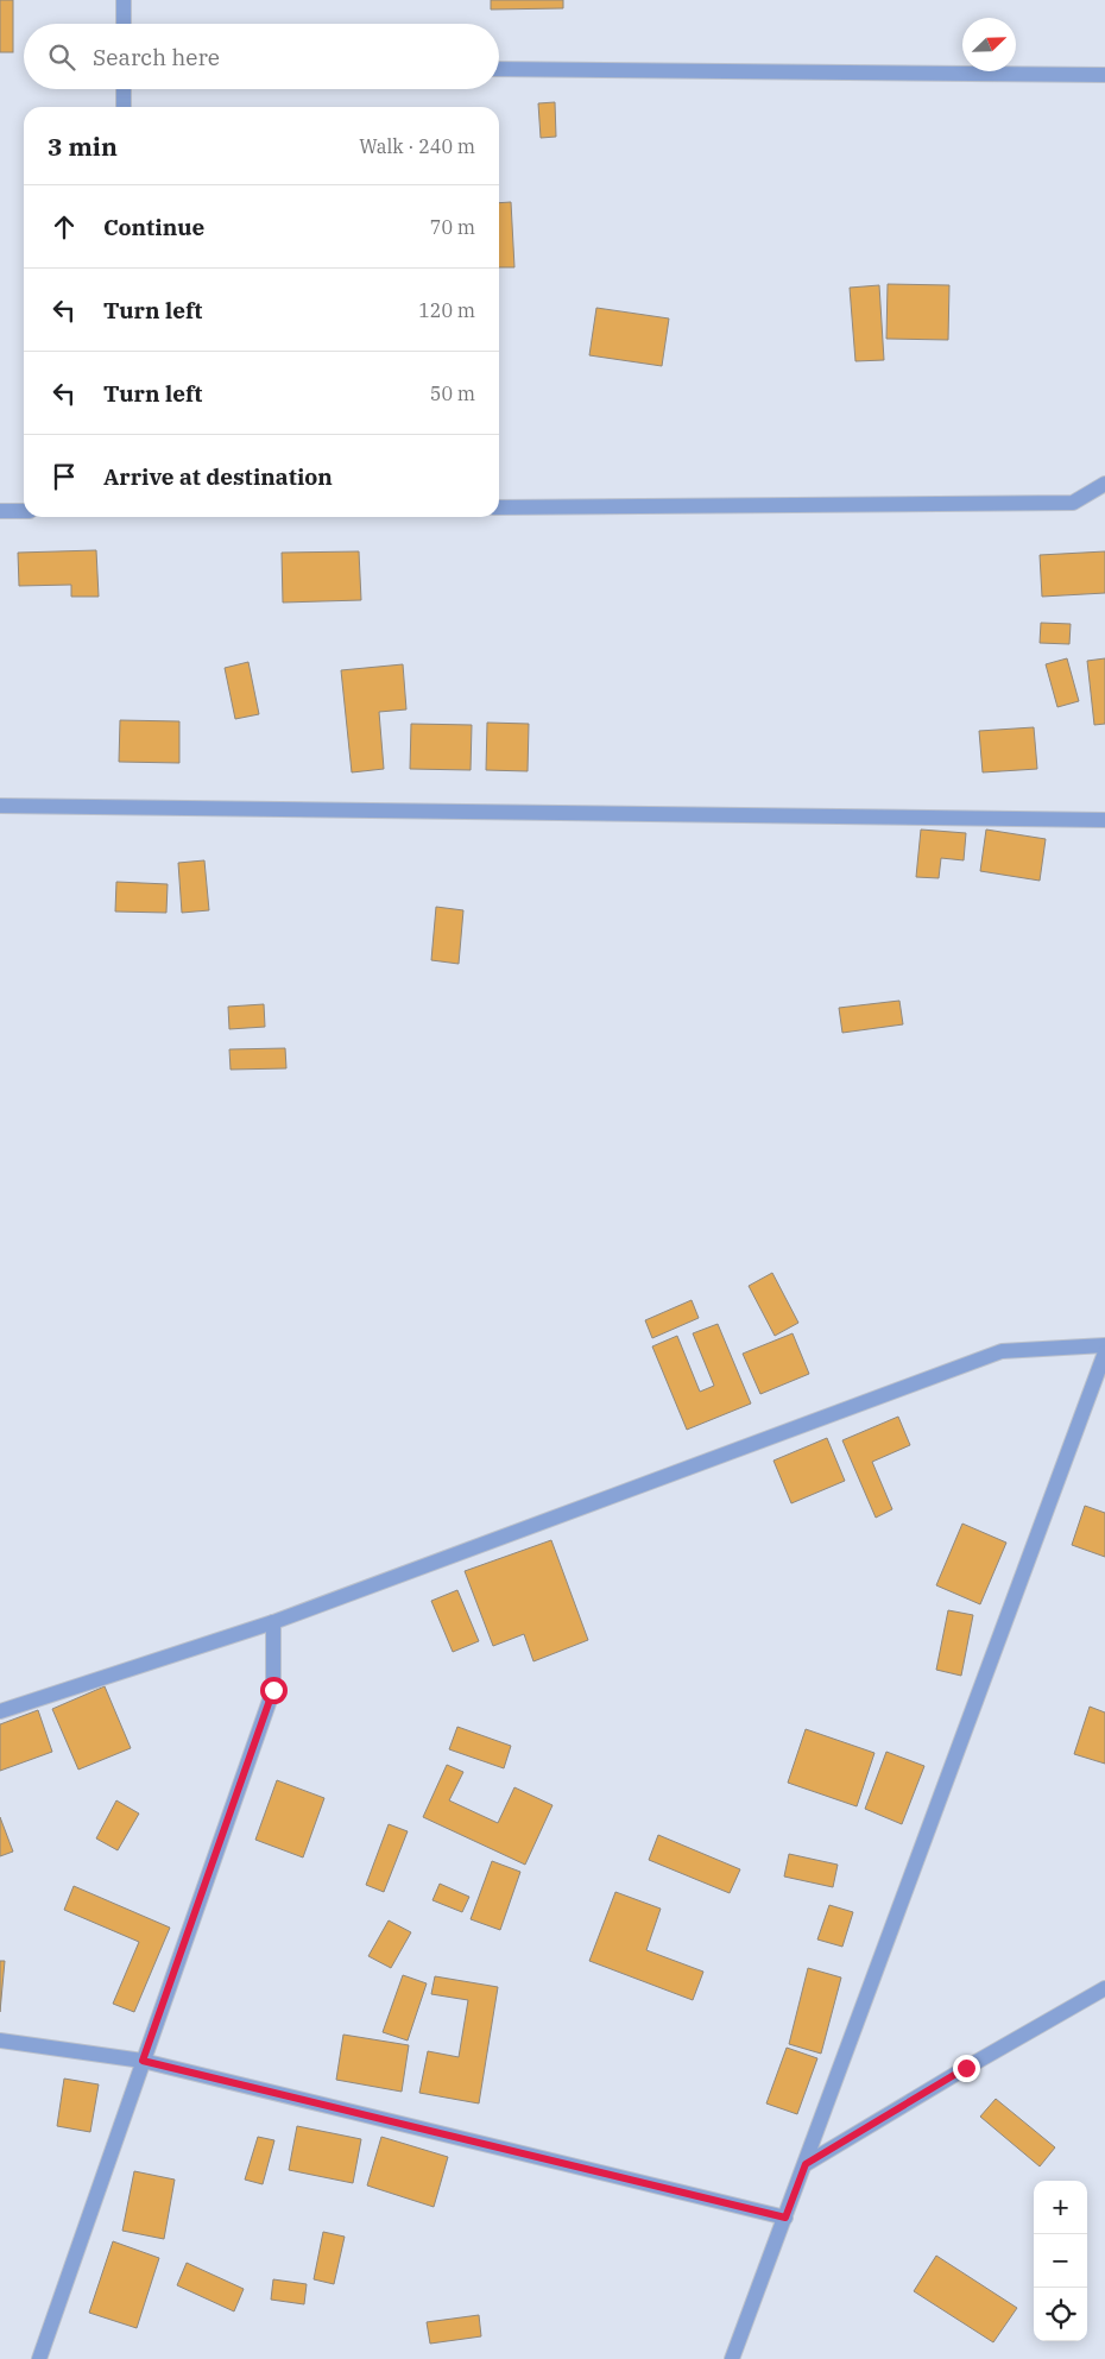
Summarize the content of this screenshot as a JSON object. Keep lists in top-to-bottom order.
{
  "north": "top right",
  "page": {
    "search": "Search here",
    "heading": ["3 min", "Walk · 240 m"],
    "list": [
      ["Continue", "70 m"],
      ["Turn left", "120 m"],
      ["Turn left", "50 m"],
      "Arrive at destination"
    ],
    "map_buttons": ["+", "−"]
  }
}
